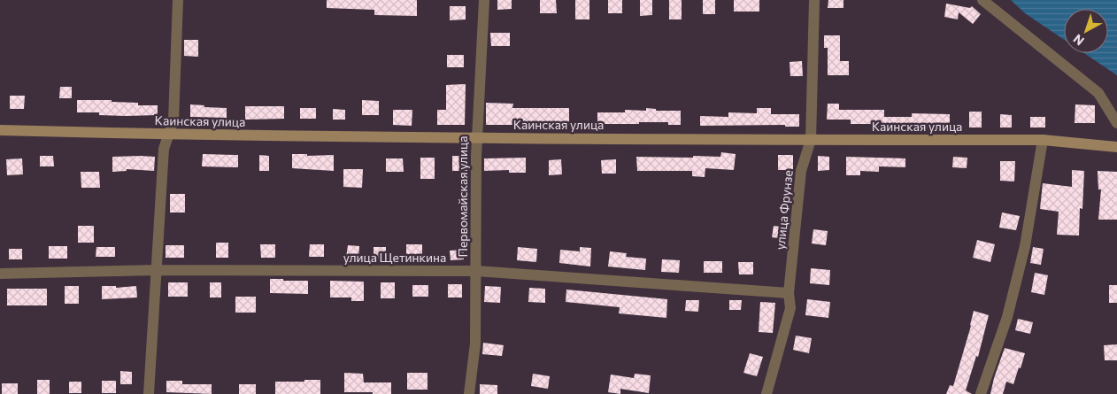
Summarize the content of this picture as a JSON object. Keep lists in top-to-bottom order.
{
  "streets": {
    "main road": ["Каинская улица"],
    "street": ["Первомайская улица", "улица Фрунзе", "улица Щетинкина"]
  },
  "crossings": [
    ["Каинская улица", "Первомайская улица"],
    ["Каинская улица", "улица Фрунзе"],
    ["Первомайская улица", "улица Щетинкина"],
    ["улица Фрунзе", "улица Щетинкина"]
  ],
  "north": "bottom left"
}
